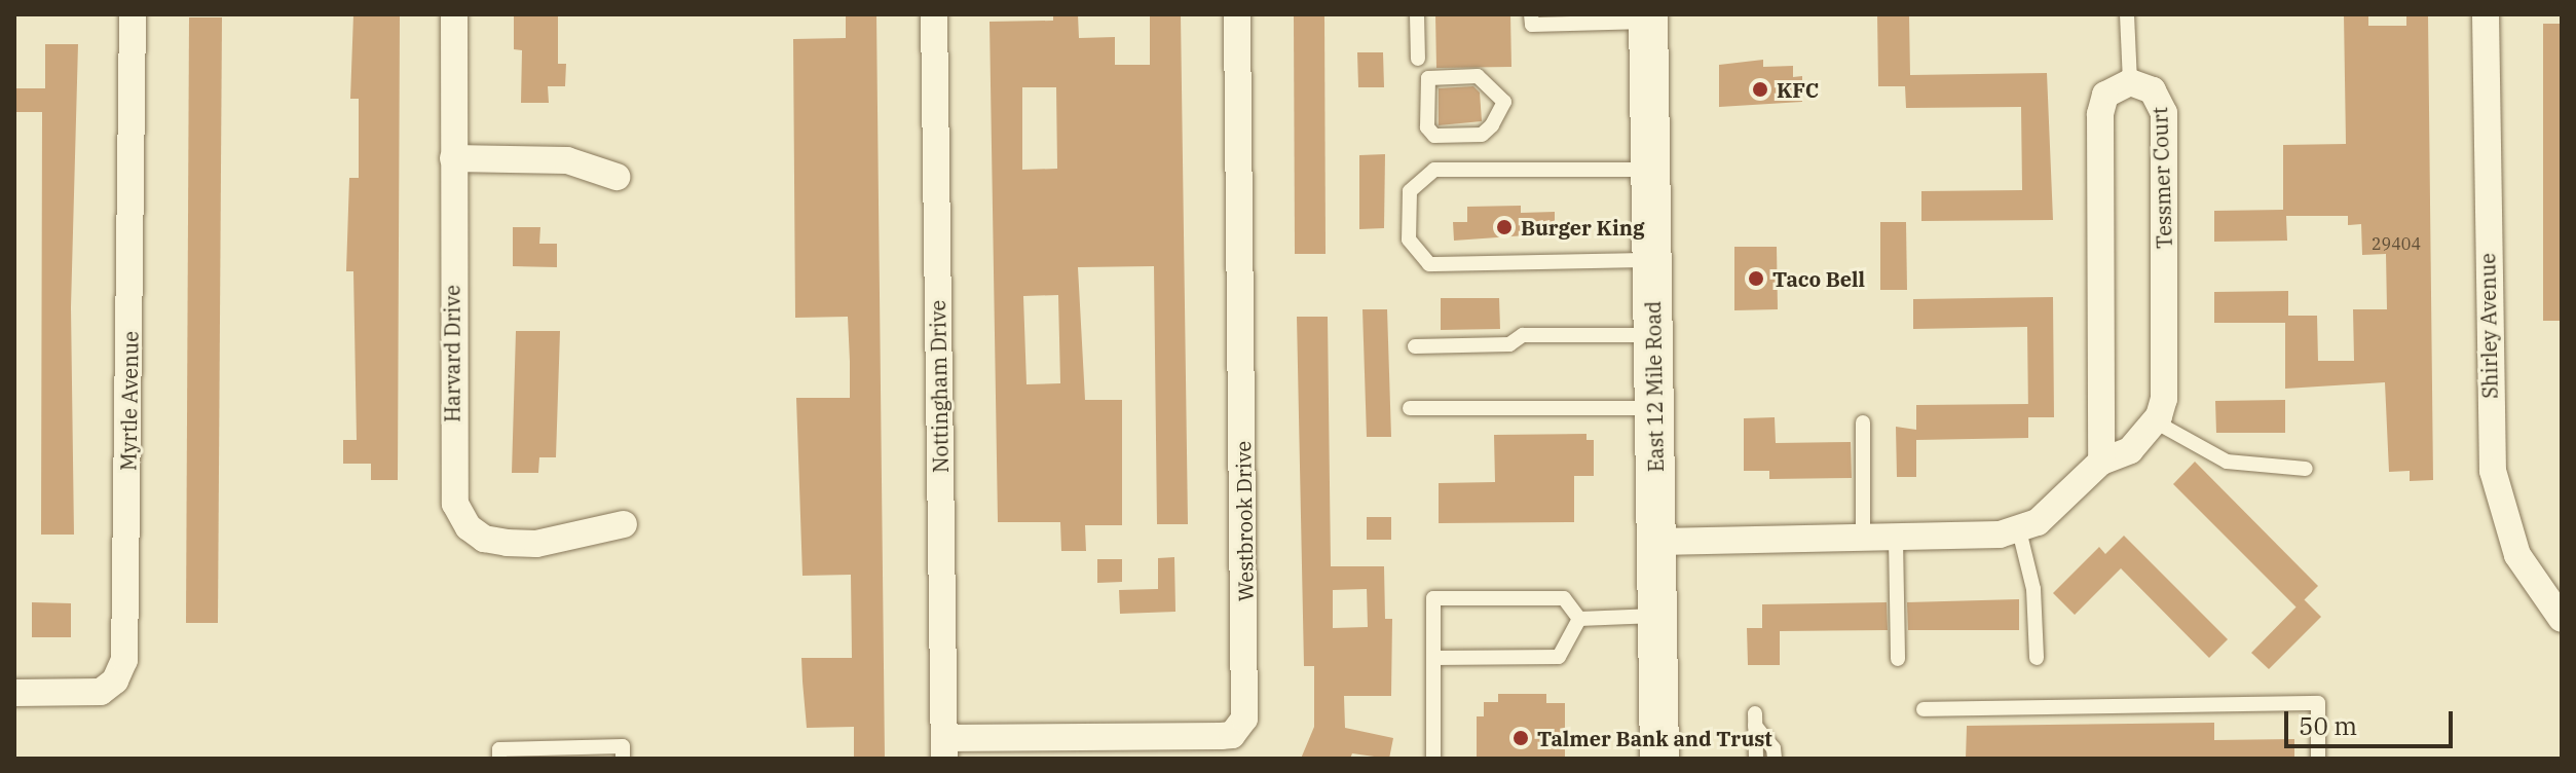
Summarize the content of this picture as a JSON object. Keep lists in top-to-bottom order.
{
  "streets": {
    "main road": ["East 12 Mile Road"],
    "street": [
      "Tessmer Court",
      "Shirley Avenue",
      "Harvard Drive",
      "Nottingham Drive",
      "Myrtle Avenue",
      "Westbrook Drive"
    ]
  },
  "crossings": [
    ["Tessmer Court", "East 12 Mile Road"],
    ["Nottingham Drive", "Westbrook Drive"]
  ],
  "places": [
    "KFC",
    "Burger King",
    "Taco Bell",
    "Talmer Bank and Trust"
  ],
  "house_numbers": ["29404"],
  "scale_bar": "50 m"
}
